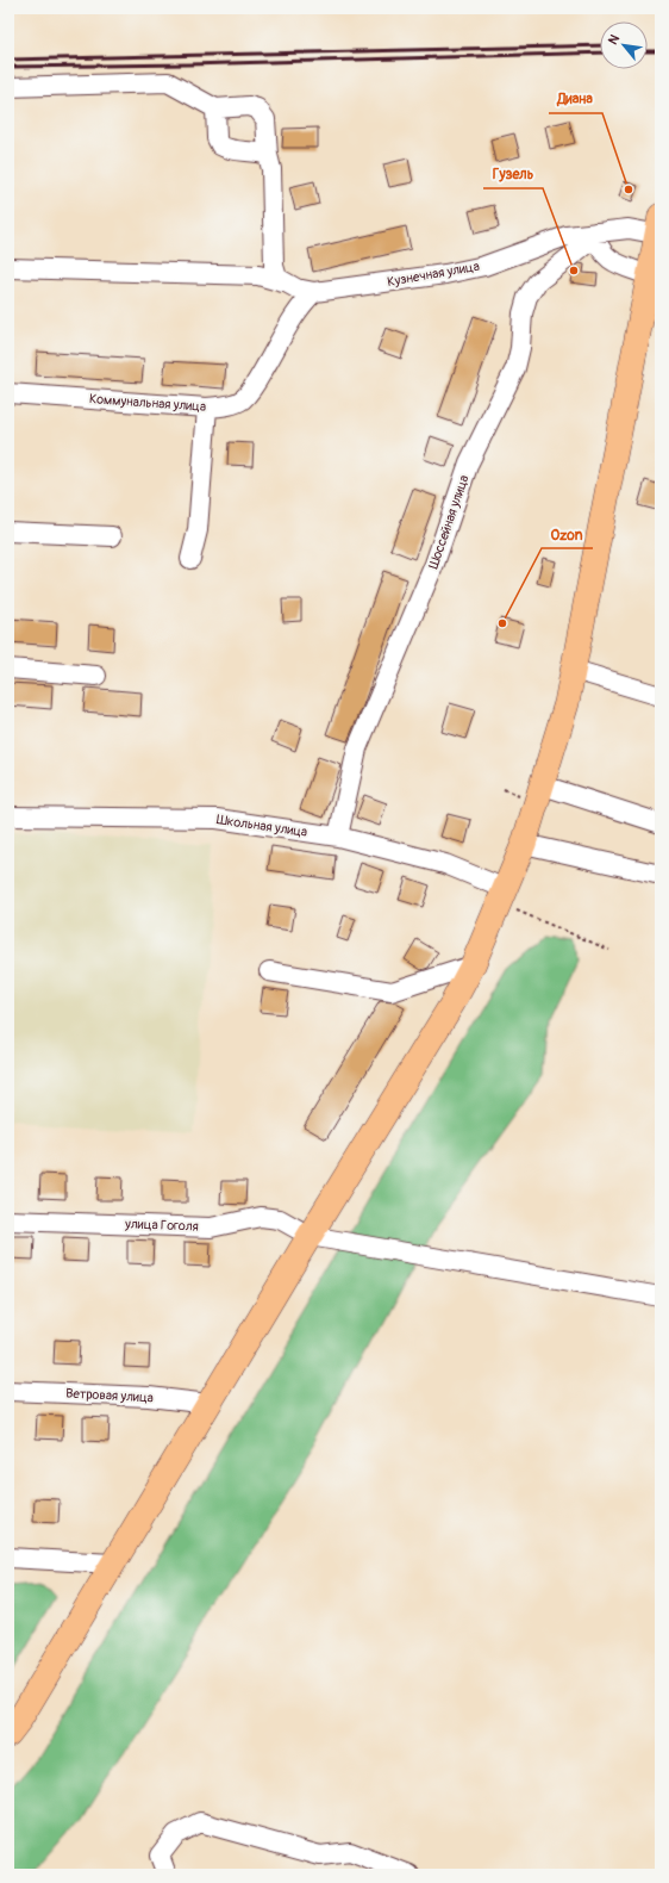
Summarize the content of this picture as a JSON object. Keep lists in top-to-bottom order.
{
  "streets": {
    "street": [
      "Кузнечная улица",
      "Коммунальная улица",
      "Шоссейная улица",
      "Школьная улица",
      "улица Гоголя",
      "Ветровая улица"
    ]
  },
  "crossings": [
    ["Кузнечная улица", "Коммунальная улица"],
    ["Кузнечная улица", "Шоссейная улица"],
    ["Шоссейная улица", "Школьная улица"]
  ],
  "places": ["Диана", "Гузель", "Ozon"],
  "north": "top left"
}
